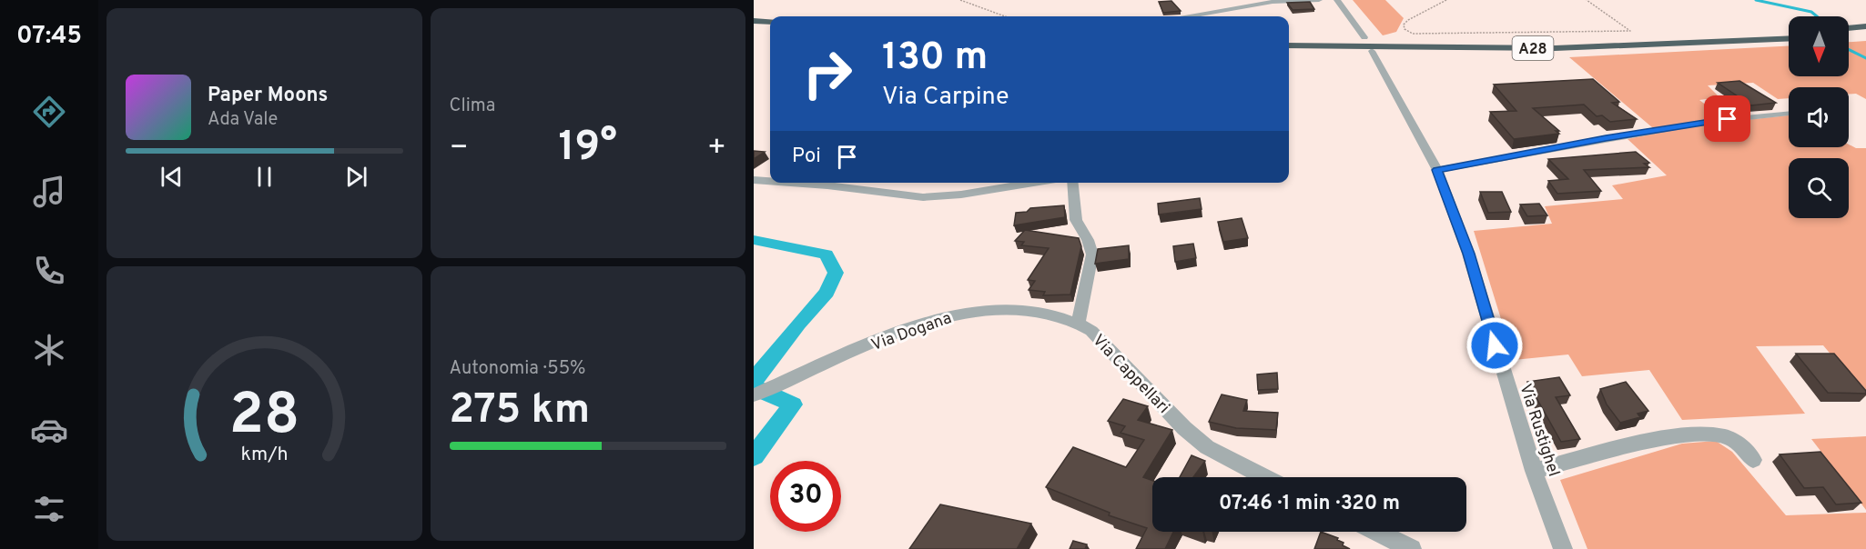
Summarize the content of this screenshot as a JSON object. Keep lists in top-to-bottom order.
{
  "streets": {
    "highway": ["A28"],
    "street": ["Via Dogana", "Via Cappellari", "Via Rustighel"]
  },
  "crossings": [
    ["Via Dogana", "Via Cappellari"]
  ],
  "north": "bottom",
  "page": {
    "tabs": "07:45",
    "tile": [
      "Clima",
      ["Autonomia · 55%", "275 km"]
    ],
    "turn": ["130 m", "Via Carpine"],
    "song": ["Paper Moons", "Ada Vale"],
    "heat": ["−", "19°", "+"],
    "then": "Poi",
    "limit": "30",
    "trip": "07:46 · 1 min · 320 m",
    "gauge": ["28", "km/h"]
  }
}
